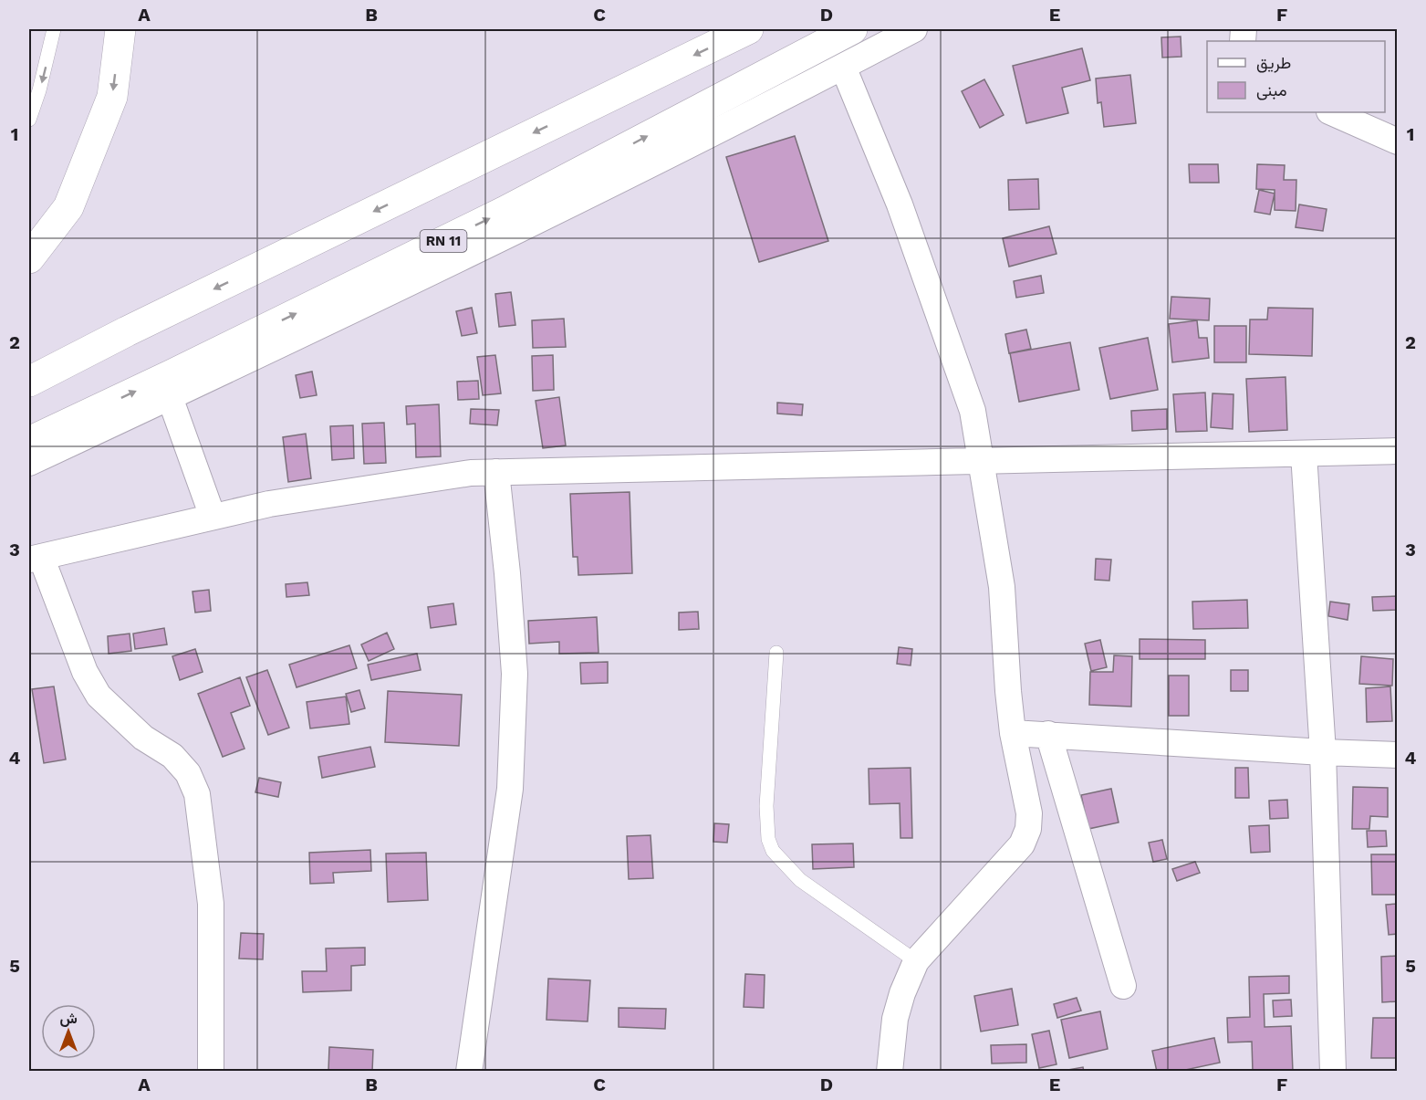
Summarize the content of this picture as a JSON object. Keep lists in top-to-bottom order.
{
  "streets": {
    "highway": ["RN 11"]
  },
  "legend": ["طريق", "مبنى"],
  "north": "top",
  "grid": {
    "columns": [
      "A",
      "B",
      "C",
      "D",
      "E",
      "F"
    ],
    "rows": [
      "1",
      "2",
      "3",
      "4",
      "5"
    ]
  }
}
